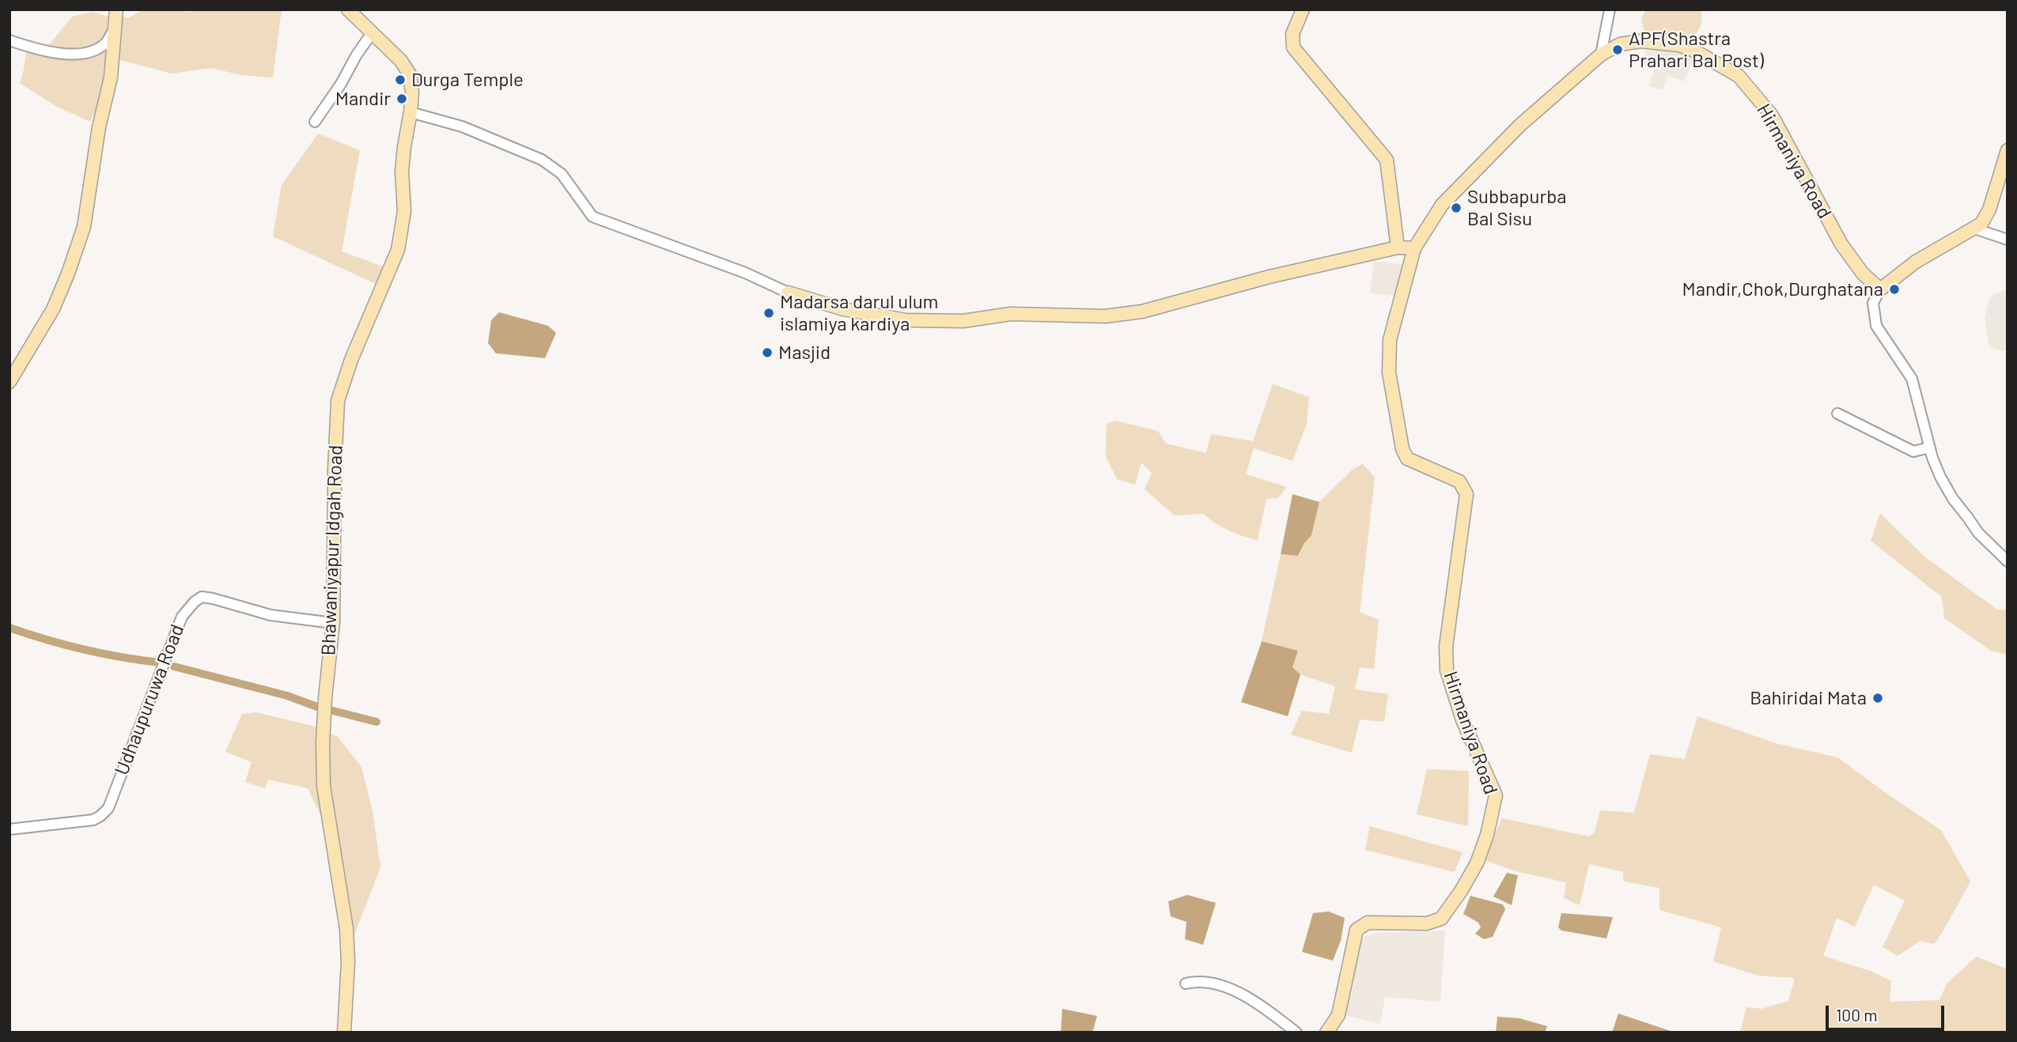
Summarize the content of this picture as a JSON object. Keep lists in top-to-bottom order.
{
  "streets": {
    "street": ["Hirmaniya Road", "Bhawaniyapur Idgah Road", "Udhaupuruwa Road"]
  },
  "crossings": [
    ["Bhawaniyapur Idgah Road", "Udhaupuruwa Road"]
  ],
  "places": [
    "APF(Shastra Prahari Bal Post)",
    "Durga Temple",
    "Mandir",
    "Subbapurba Bal Sisu",
    "Mandir,Chok,Durghatana",
    "Madarsa darul ulum islamiya kardiya",
    "Masjid",
    "Bahiridai Mata"
  ],
  "scale_bar": "100 m"
}
